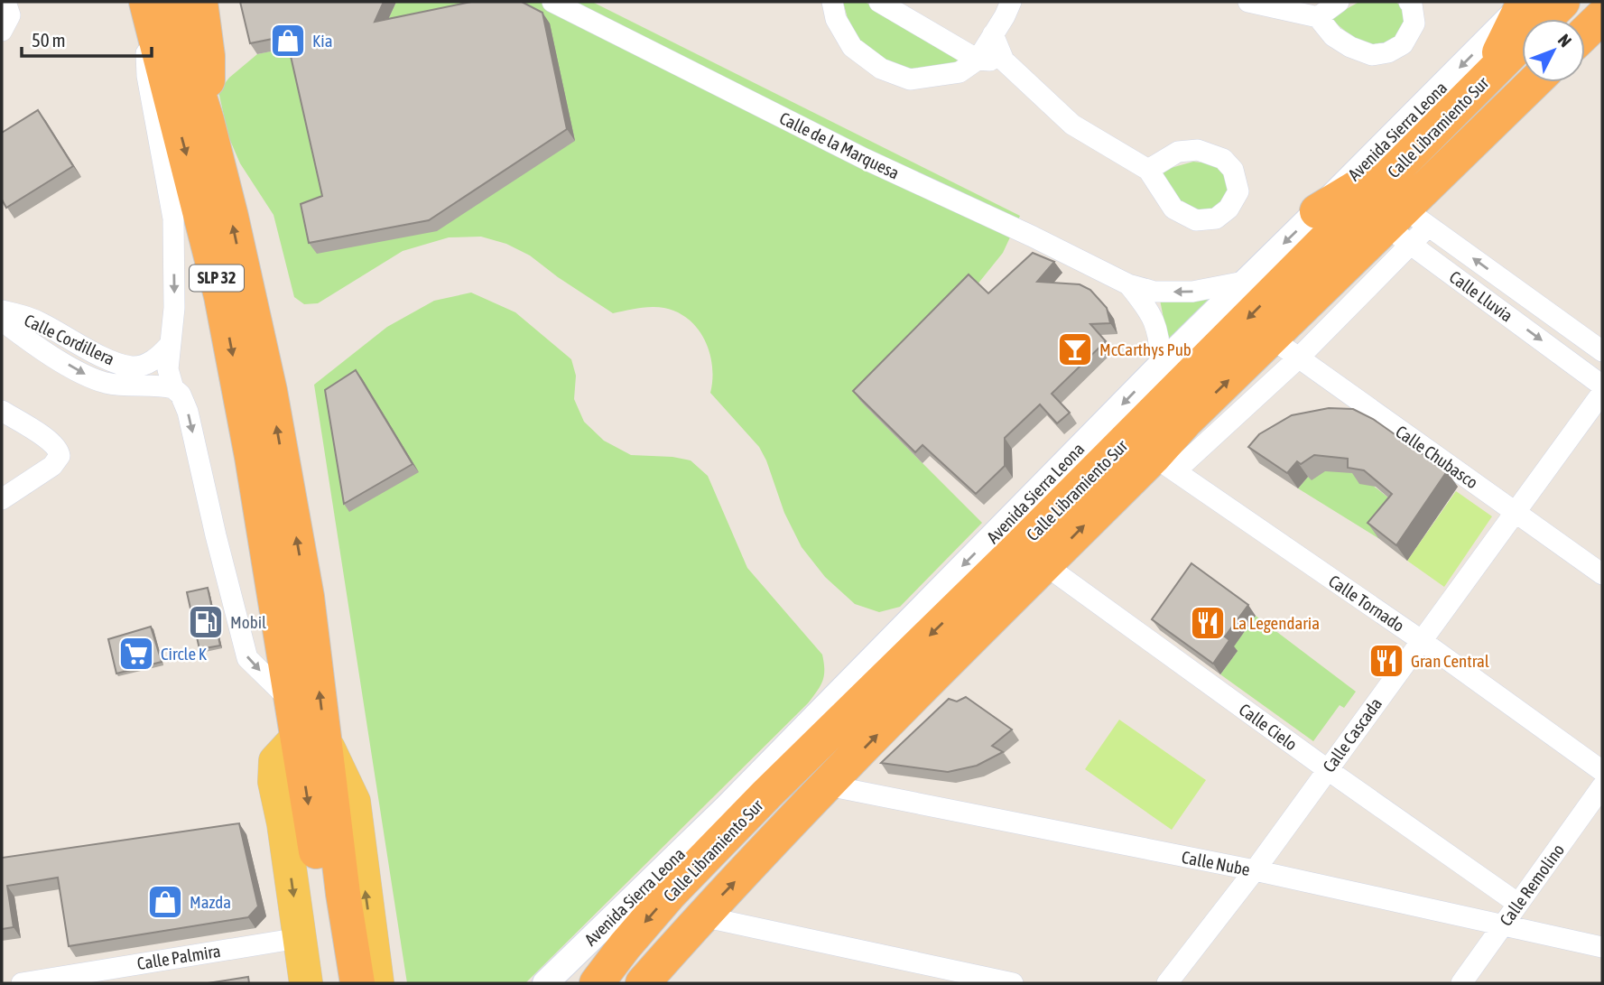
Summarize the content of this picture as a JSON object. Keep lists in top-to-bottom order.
{
  "streets": {
    "highway": ["Calle Libramiento Sur", "SLP 32"],
    "street": [
      "Avenida Sierra Leona",
      "Calle de la Marquesa",
      "Calle Lluvia",
      "Calle Cordillera",
      "Calle Chubasco",
      "Calle Tornado",
      "Calle Cielo",
      "Calle Cascada",
      "Calle Nube",
      "Calle Remolino",
      "Calle Palmira"
    ]
  },
  "crossings": [
    ["Calle Libramiento Sur", "Calle Lluvia"],
    ["Calle Libramiento Sur", "Calle Chubasco"],
    ["Calle Libramiento Sur", "Calle Tornado"],
    ["Calle Libramiento Sur", "Calle Cielo"],
    ["Calle Libramiento Sur", "Calle Nube"],
    ["Avenida Sierra Leona", "Calle de la Marquesa"],
    ["Calle Chubasco", "Calle Cascada"],
    ["Calle Tornado", "Calle Cascada"],
    ["Calle Cielo", "Calle Cascada"],
    ["Calle Cielo", "Calle Remolino"],
    ["Calle Cascada", "Calle Nube"],
    ["Calle Nube", "Calle Remolino"]
  ],
  "one_way": ["Avenida Sierra Leona"],
  "places": {
    "shop": ["Kia", "Mazda"],
    "bar": ["McCarthys Pub"],
    "fuel station": ["Mobil"],
    "restaurant": ["La Legendaria", "Gran Central"],
    "supermarket": ["Circle K"]
  },
  "scale_bar": "50 m",
  "north": "top right"
}
